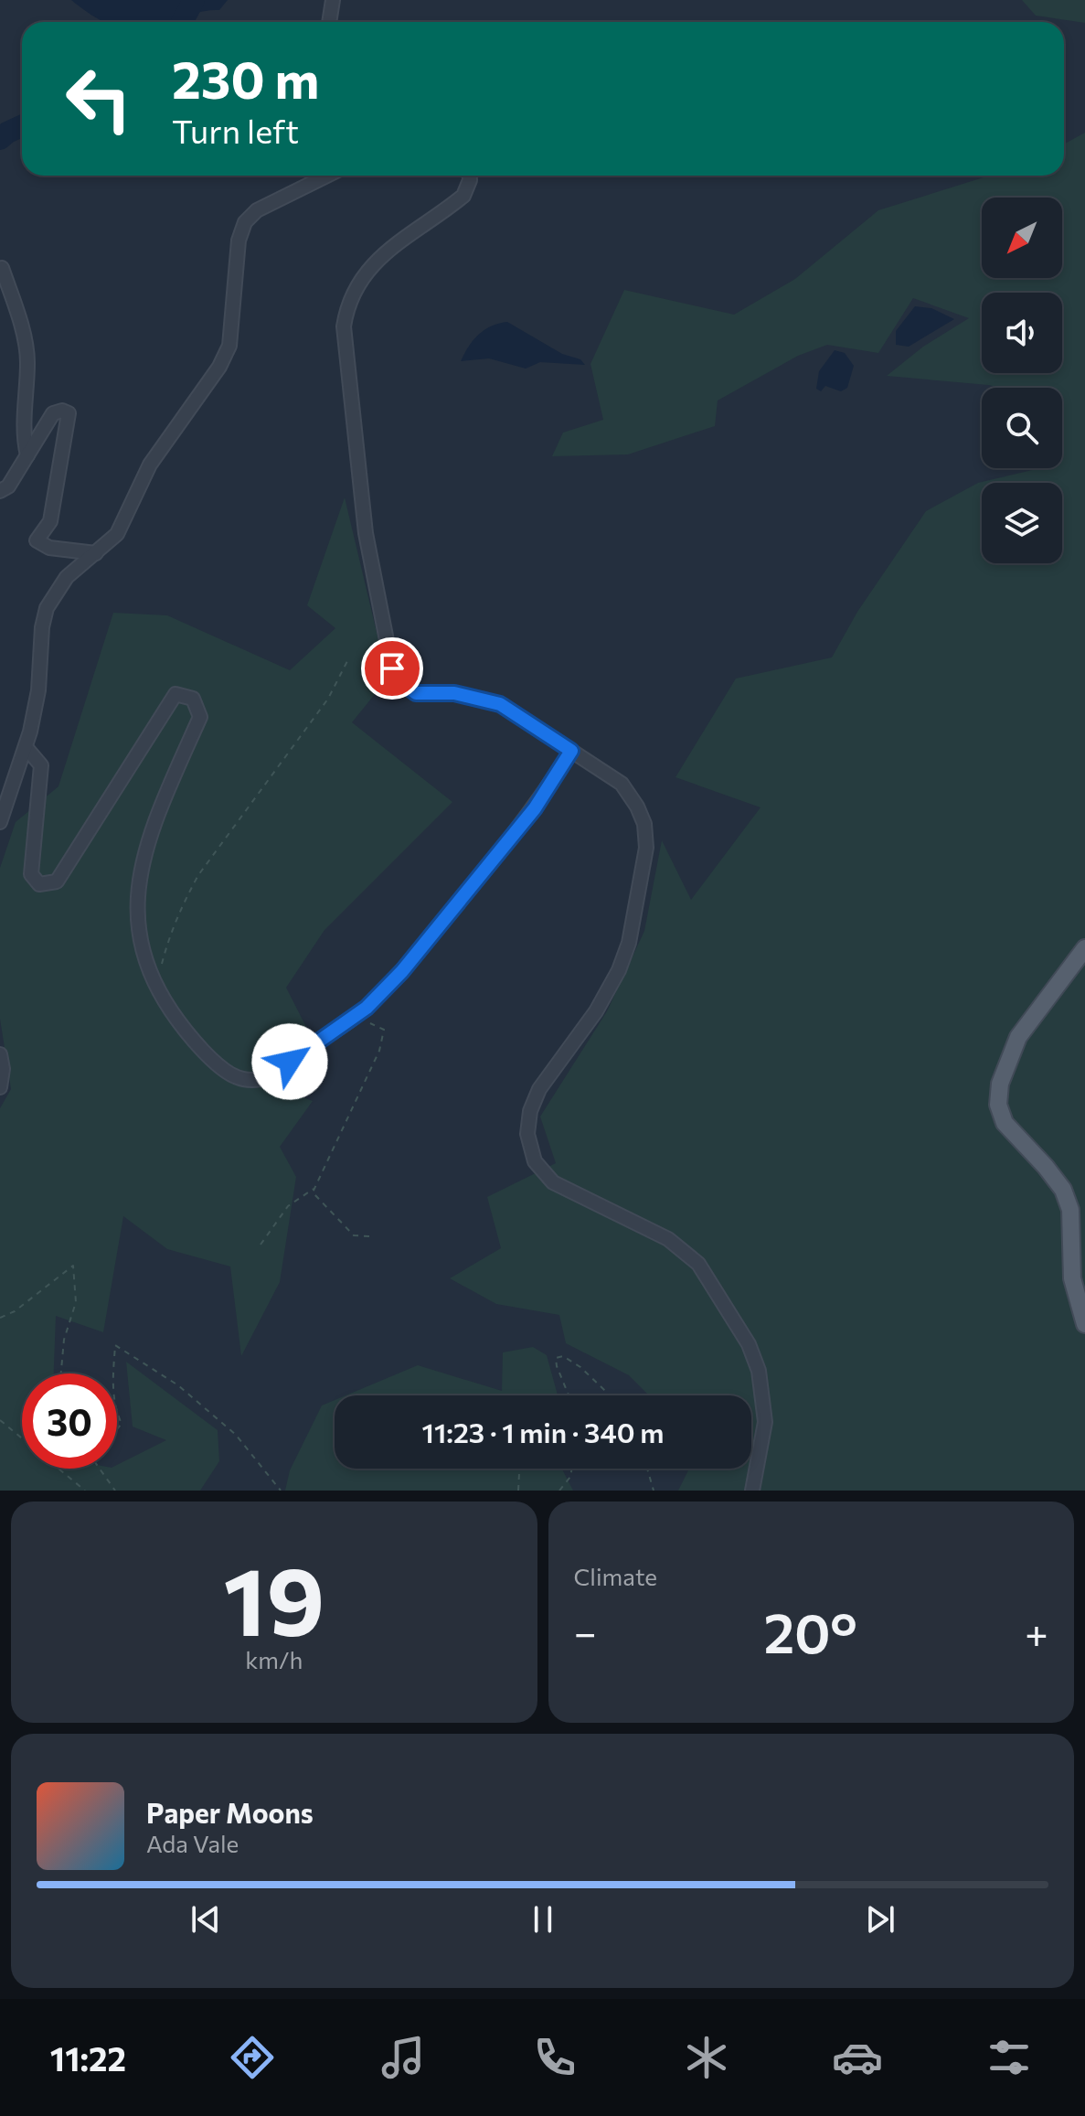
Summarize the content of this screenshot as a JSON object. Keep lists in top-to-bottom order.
{
  "north": "bottom left",
  "page": {
    "turn": ["230 m", "Turn left"],
    "limit": "30",
    "trip": "11:23 · 1 min · 340 m",
    "tile": [
      ["19", "km/h"],
      "Climate"
    ],
    "heat": ["−", "20°", "+"],
    "song": ["Paper Moons", "Ada Vale"],
    "tabs": "11:22"
  }
}
